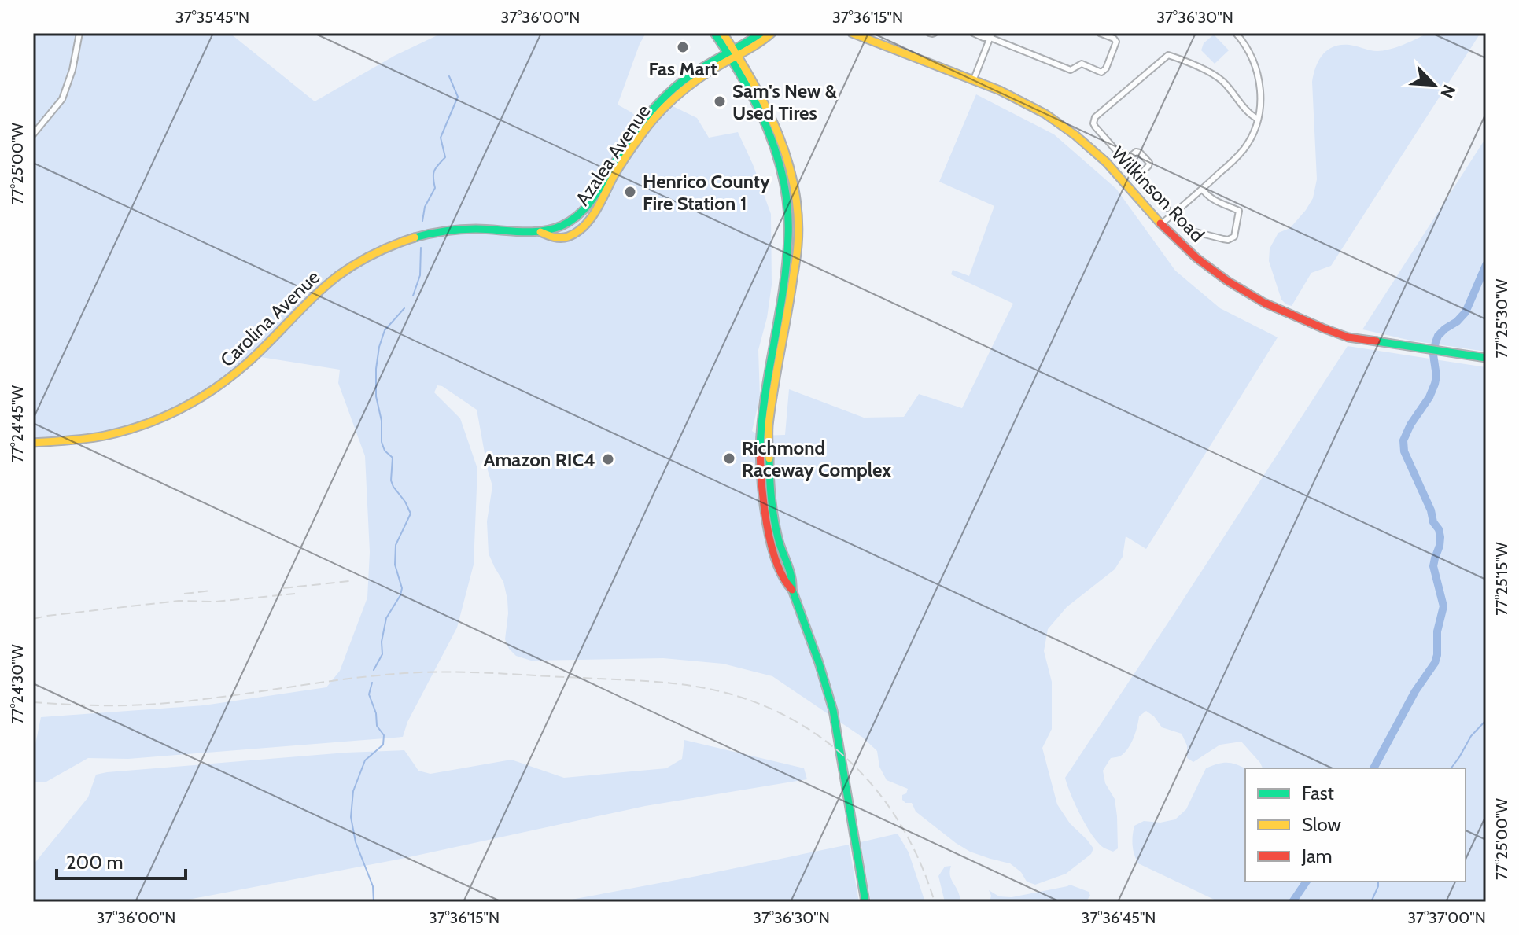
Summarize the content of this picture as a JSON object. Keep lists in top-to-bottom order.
{
  "streets": {
    "main road": ["Azalea Avenue", "Wilkinson Road", "Carolina Avenue"]
  },
  "crossings": [
    ["Azalea Avenue", "Carolina Avenue"]
  ],
  "places": [
    "Fas Mart",
    "Sam's New & Used Tires",
    "Henrico County Fire Station 1",
    "Richmond Raceway Complex",
    "Amazon RIC4"
  ],
  "legend": ["Fast", "Slow", "Jam"],
  "scale_bar": "200 m",
  "north": "bottom right",
  "coordinates": [
    "37°35'45\"N",
    "37°36'00\"N",
    "37°36'15\"N",
    "37°36'30\"N",
    "77°25'00\"W",
    "77°25'30\"W",
    "77°24'45\"W",
    "77°25'15\"W",
    "77°24'30\"W",
    "37°36'45\"N",
    "37°37'00\"N"
  ]
}
